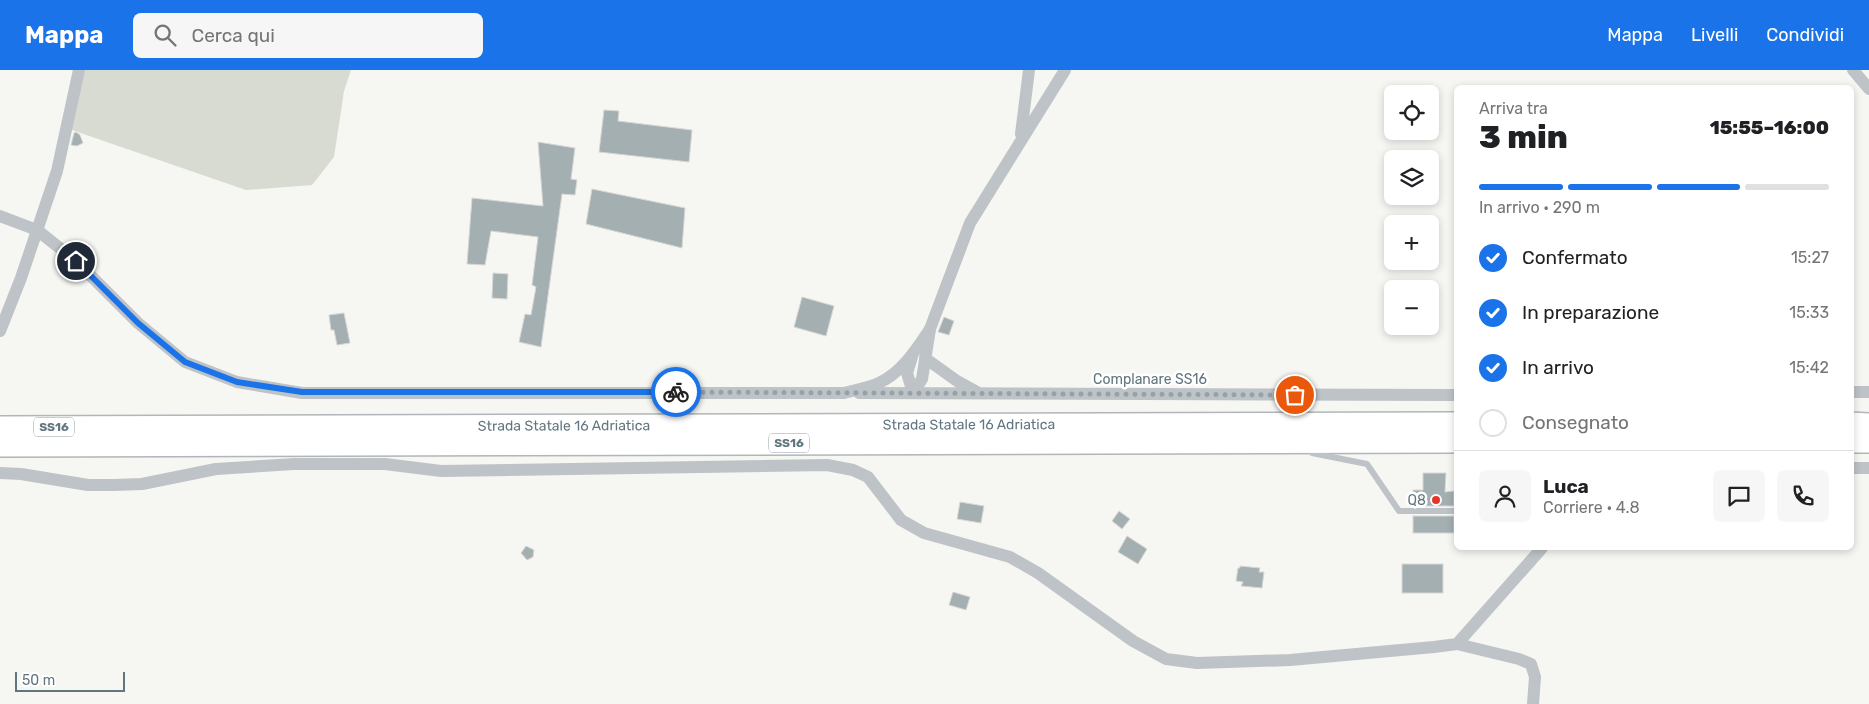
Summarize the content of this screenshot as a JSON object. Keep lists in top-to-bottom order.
{
  "streets": {
    "highway": ["Strada Statale 16 Adriatica", "SS16"],
    "street": ["Complanare SS16"]
  },
  "places": ["Q8"],
  "scale_bar": "50 m",
  "page": {
    "header": "Mappa",
    "search": "Cerca qui",
    "nav": ["Mappa", "Livelli", "Condividi"],
    "map_buttons": ["+", "−"],
    "heading": ["3 min", "Arriva tra", "15:55–16:00"],
    "panel": ["Luca", "Corriere · 4.8"],
    "bar": "In arrivo · 290 m",
    "list": [
      ["Confermato", "15:27"],
      ["In preparazione", "15:33"],
      ["In arrivo", "15:42"],
      "Consegnato"
    ],
    "scale": "50 m"
  }
}
